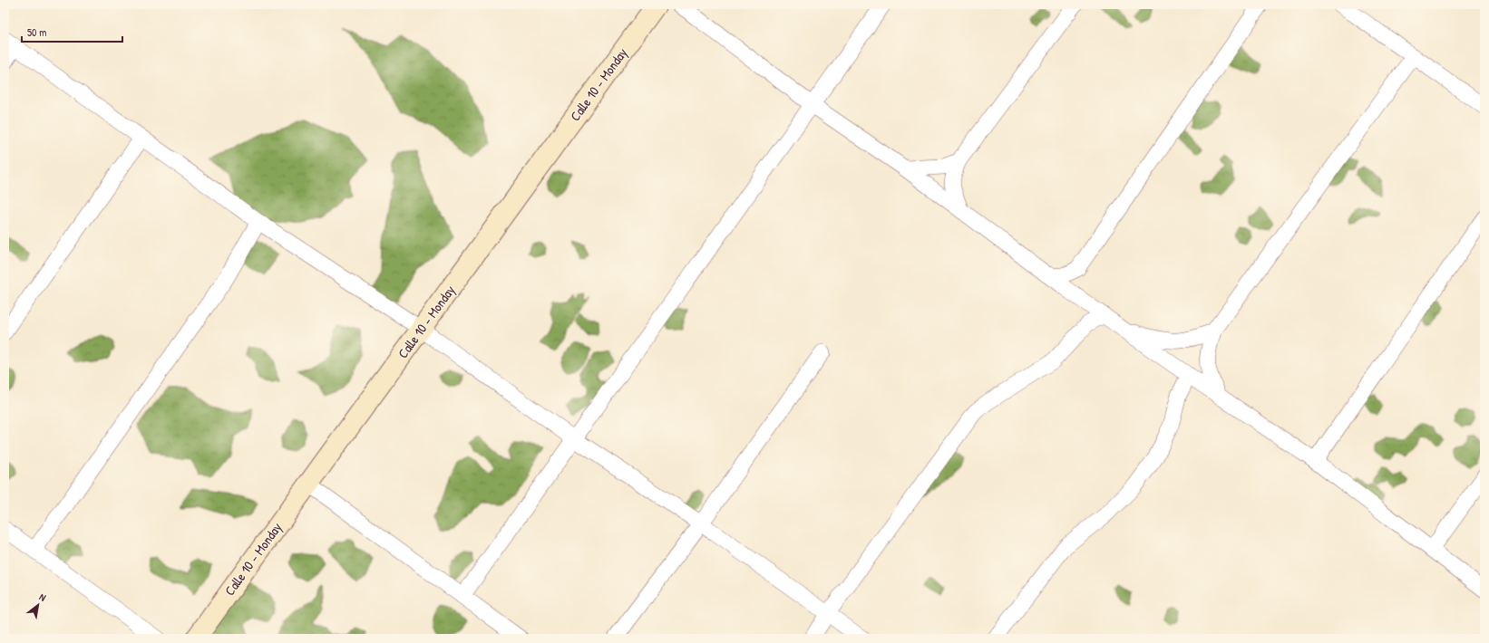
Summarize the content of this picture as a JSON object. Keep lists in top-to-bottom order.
{
  "streets": {
    "street": ["Calle 10 - Monday"]
  },
  "scale_bar": "50 m",
  "north": "top right"
}
